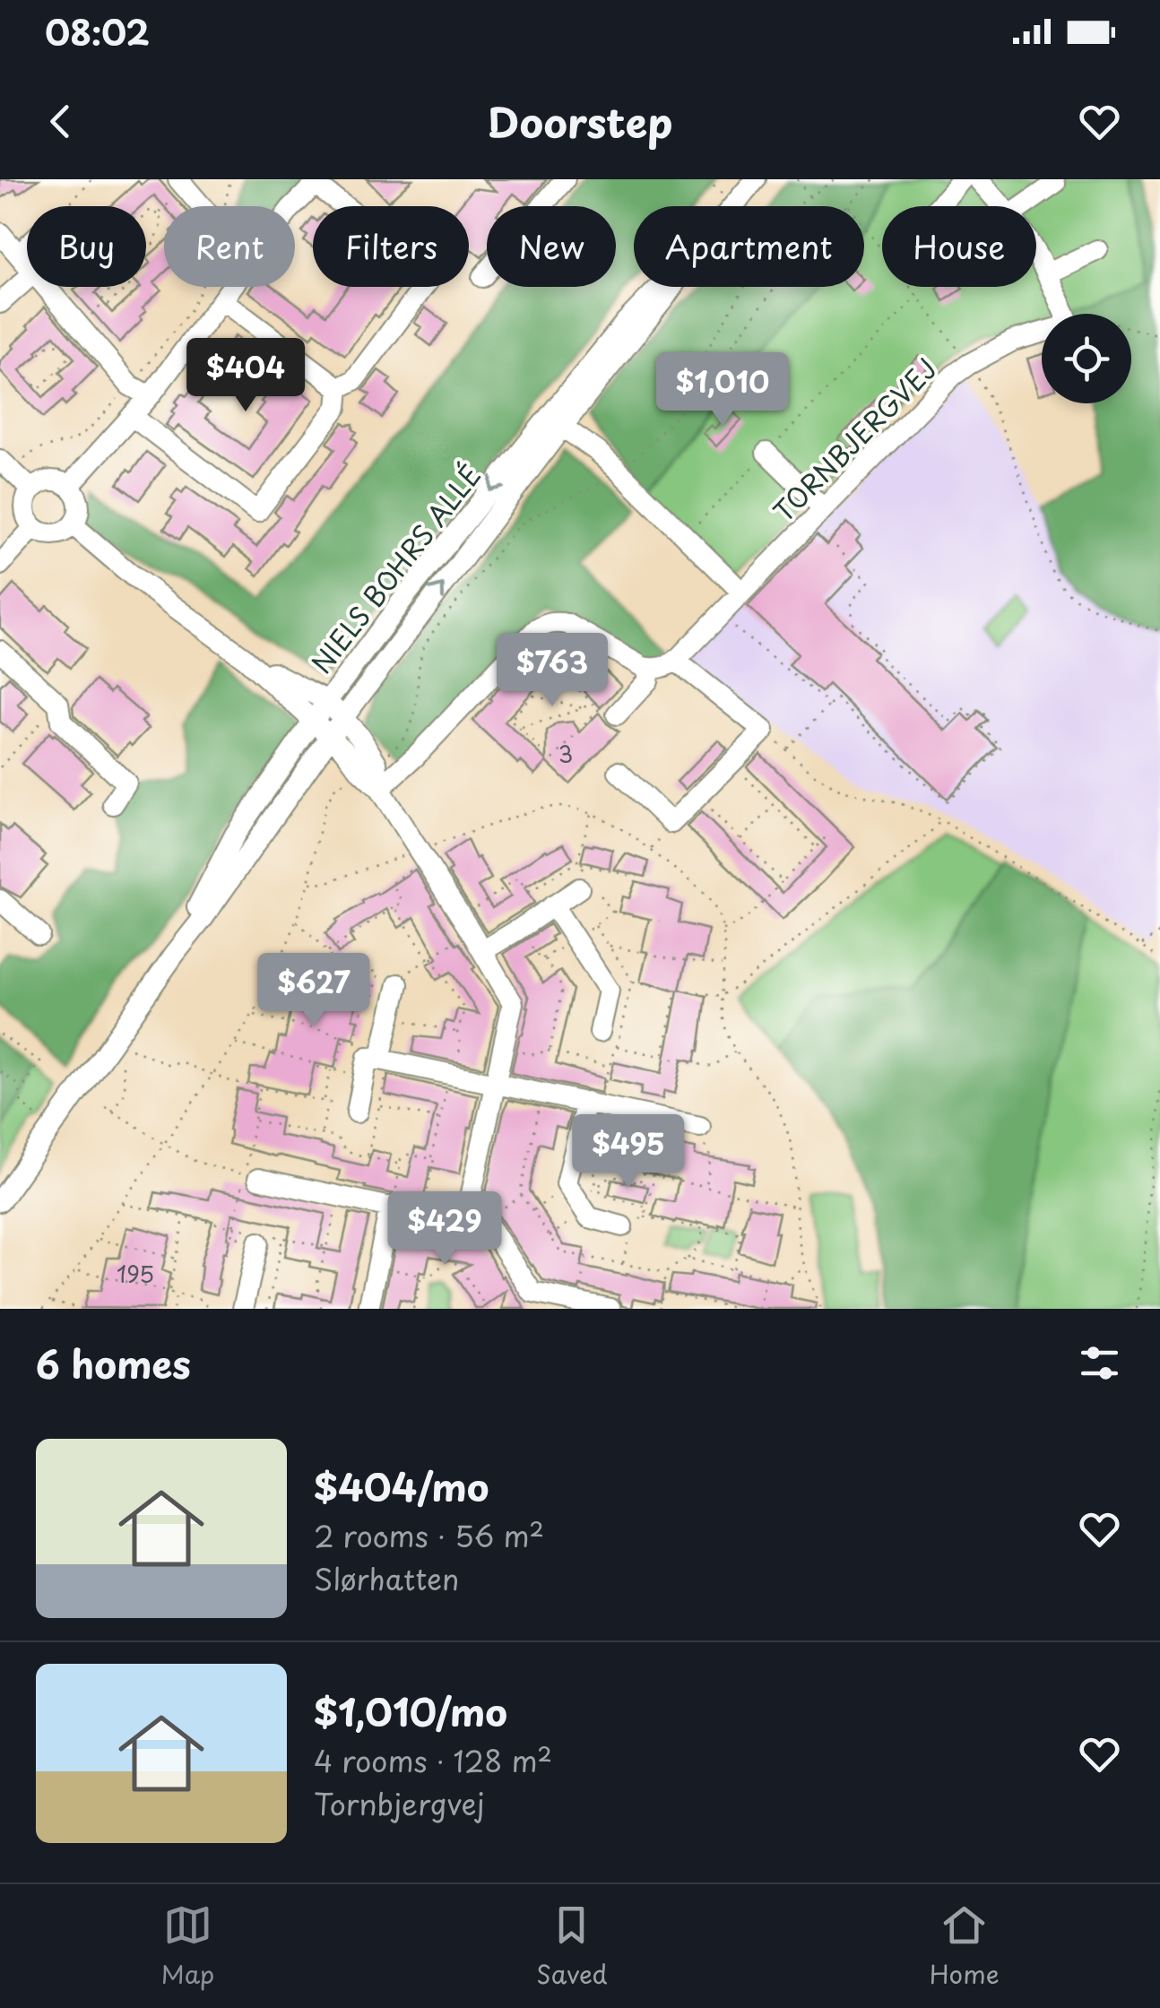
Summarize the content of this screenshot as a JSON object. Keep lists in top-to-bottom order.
{
  "streets": {
    "street": ["TORNBJERGVEJ", "NIELS BOHRS ALLÉ"]
  },
  "house_numbers": ["3", "195"],
  "page": {
    "status": "08:02",
    "header": "Doorstep",
    "chip": [
      "Buy",
      "Rent",
      "Filters",
      "New",
      "Apartment",
      "House"
    ],
    "price": [
      "$404",
      "$1,010",
      "$763",
      "$627",
      "$495",
      "$429"
    ],
    "heading": "6 homes",
    "list": [
      {
        "name": "$404/mo",
        "note": "2 rooms · 56 m² · Slørhatten"
      },
      {
        "name": "$1,010/mo",
        "note": "4 rooms · 128 m² · Tornbjergvej"
      }
    ],
    "tabs": ["Map", "Saved", "Home"]
  }
}
